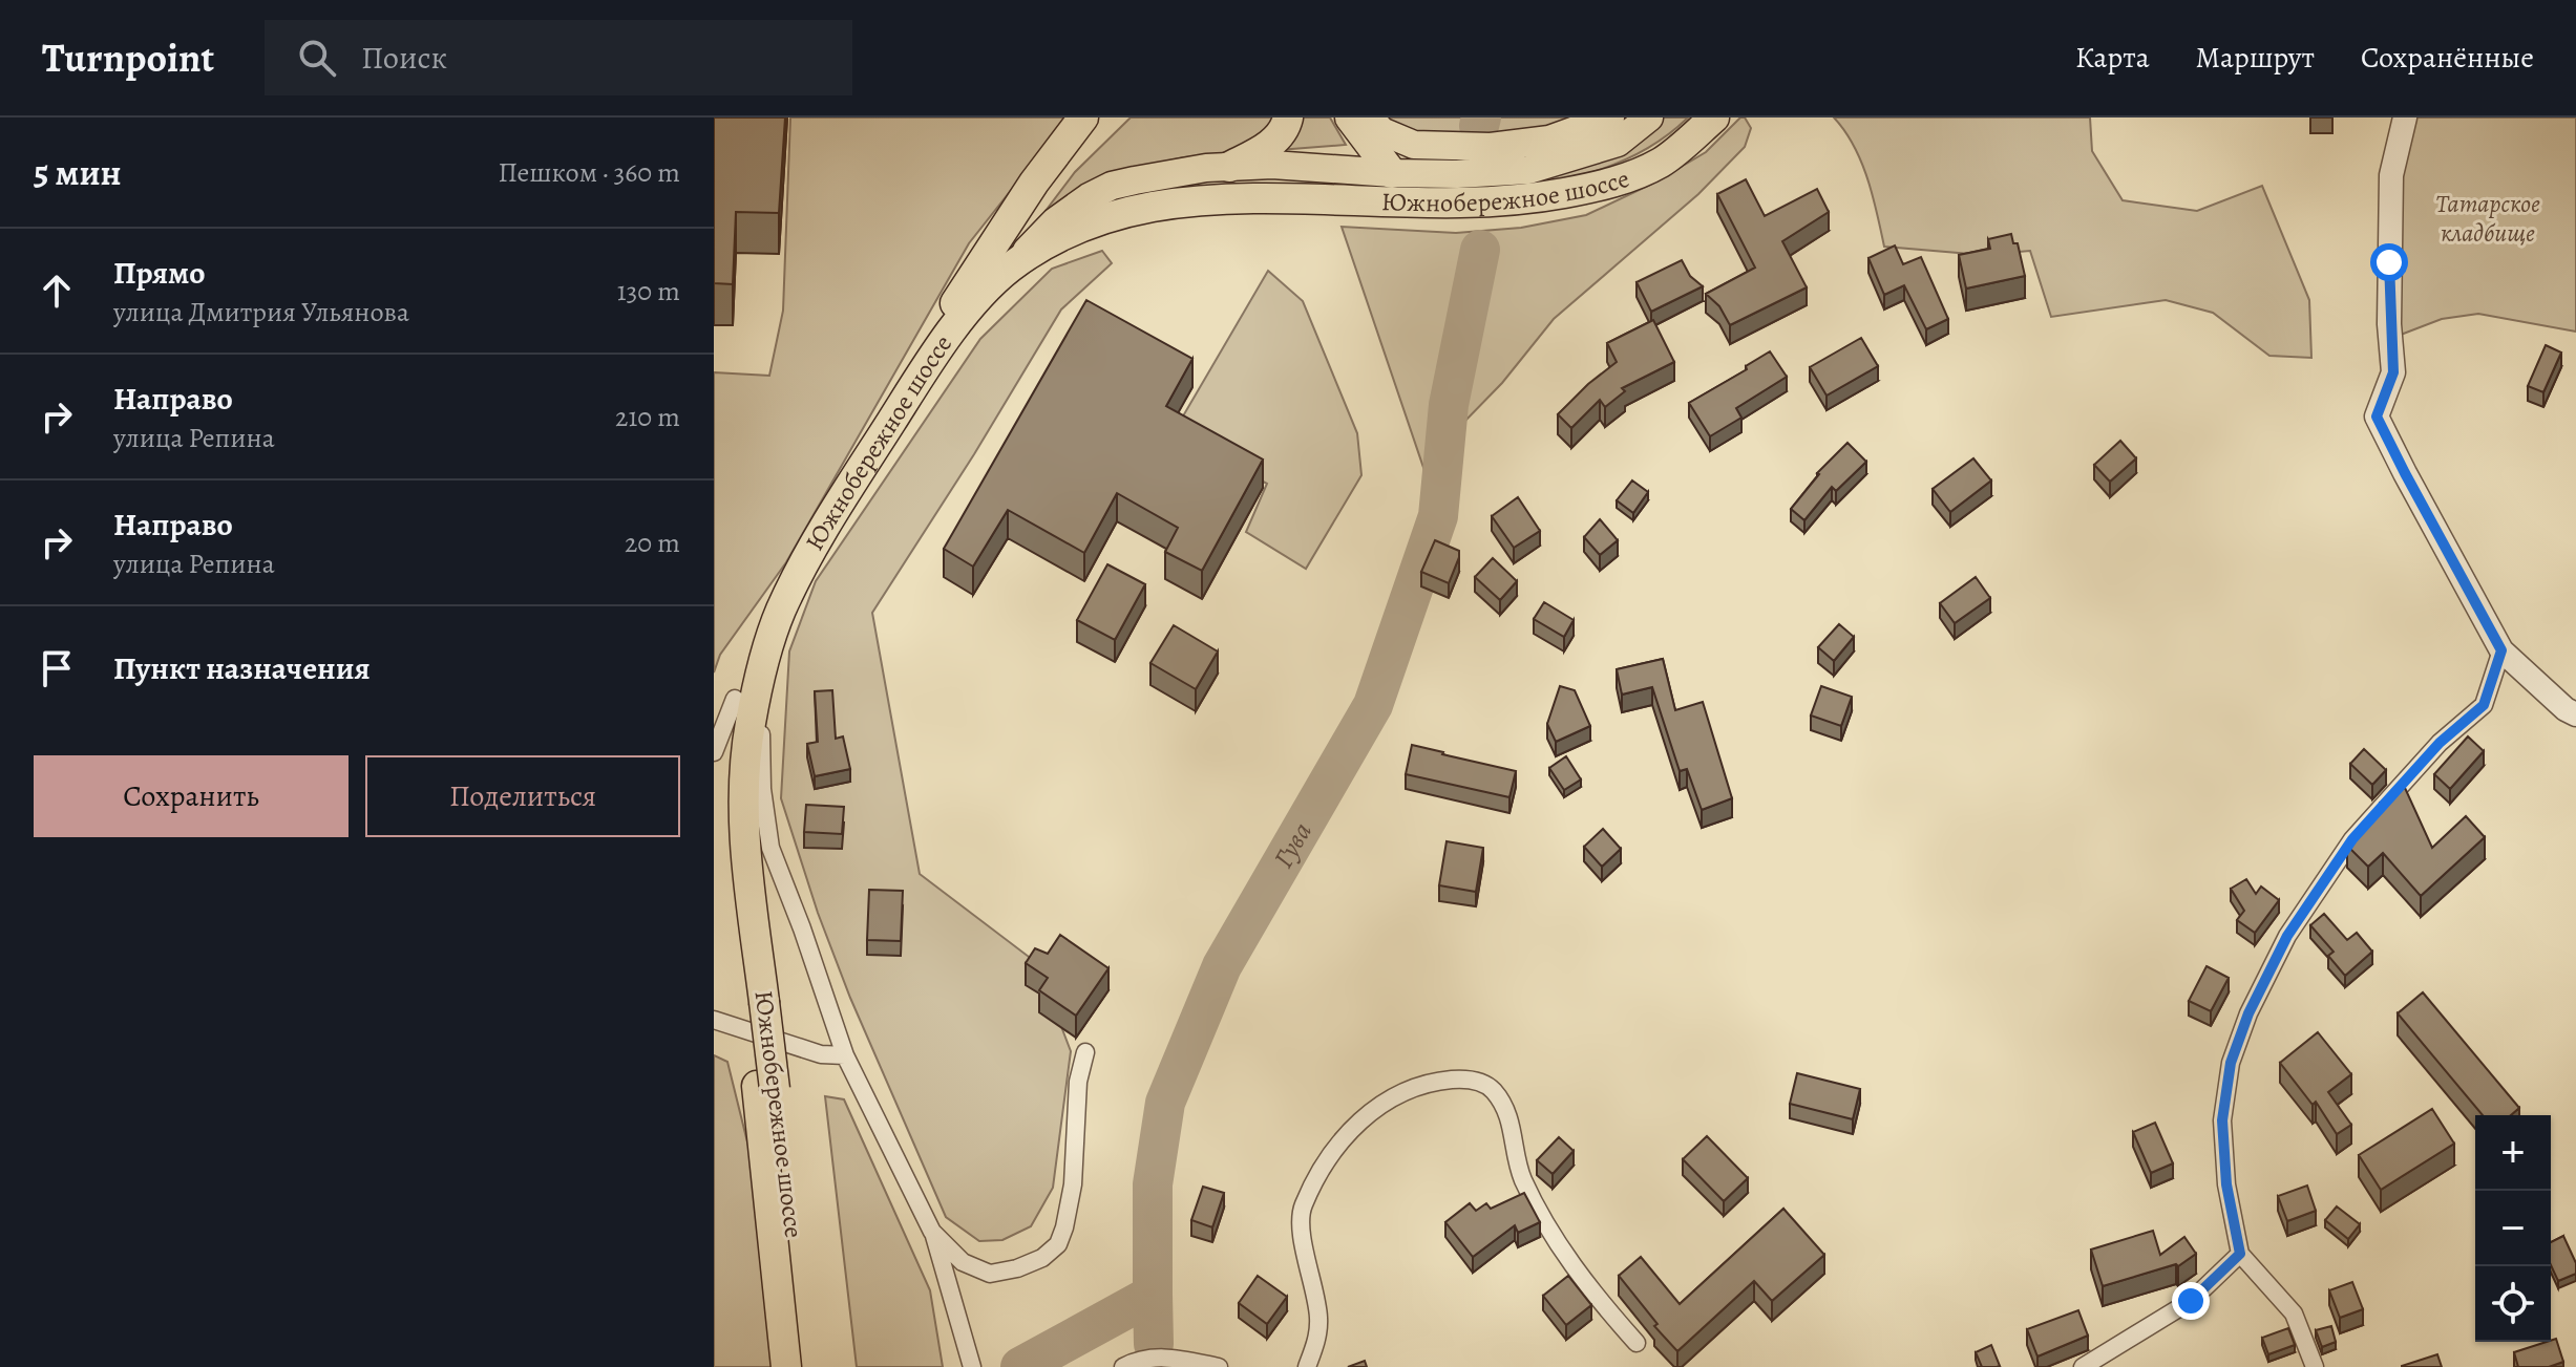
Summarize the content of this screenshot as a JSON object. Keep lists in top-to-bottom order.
{
  "streets": {
    "highway": ["Южнобережное шоссе"]
  },
  "water": ["Гува"],
  "parks": ["Татарское кладбище"],
  "page": {
    "header": "Turnpoint",
    "search": "Поиск",
    "nav": ["Карта", "Маршрут", "Сохранённые"],
    "heading": ["5 мин", "Пешком · 360 m"],
    "list": [
      ["Прямо", "улица Дмитрия Ульянова", "130 m"],
      ["Направо", "улица Репина", "210 m"],
      ["Направо", "улица Репина", "20 m"],
      "Пункт назначения"
    ],
    "buttons": ["Сохранить", "Поделиться"],
    "map_buttons": ["+", "−"]
  }
}
